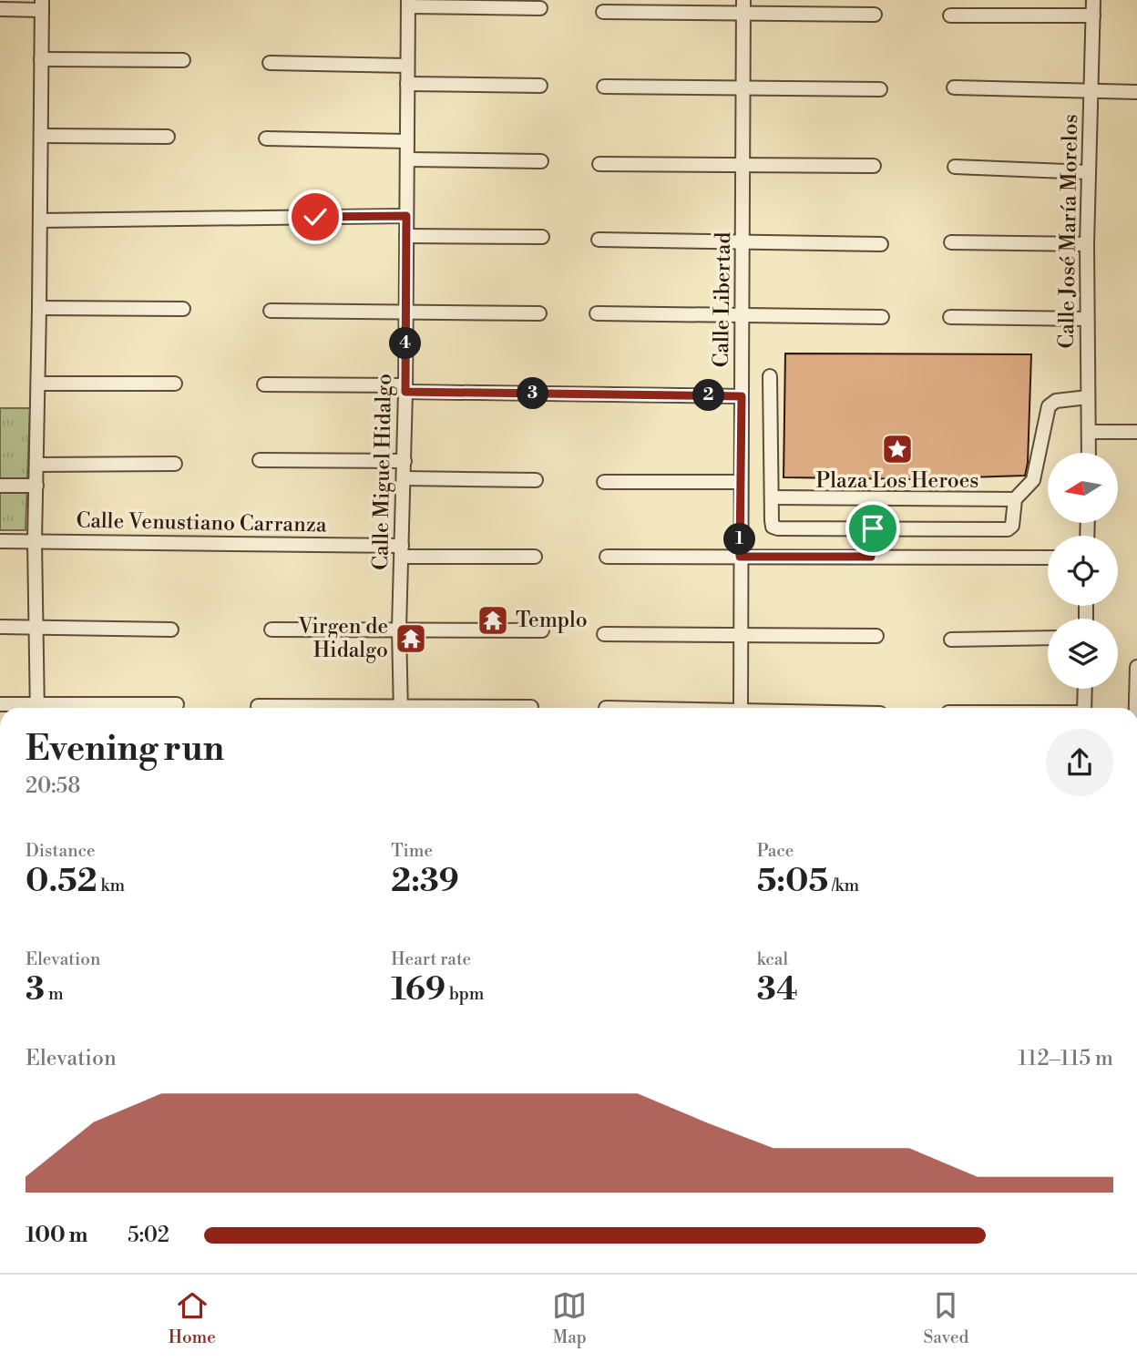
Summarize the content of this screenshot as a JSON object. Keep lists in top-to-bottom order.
{
  "streets": {
    "street": [
      "Calle José María Morelos",
      "Calle Libertad",
      "Calle Miguel Hidalgo",
      "Calle Venustiano Carranza"
    ]
  },
  "crossings": [
    ["Calle Miguel Hidalgo", "Calle Venustiano Carranza"]
  ],
  "places": {
    "place": ["Plaza Los Heroes"],
    "temple": ["Templo", "Virgen de Hidalgo"]
  },
  "north": "left",
  "page": {
    "pins": [
      "4",
      "3",
      "2",
      "1"
    ],
    "heading": ["Evening run", "20:58"],
    "stats": [
      ["Distance", "0.52 km"],
      ["Time", "2:39"],
      ["Pace", "5:05 /km"],
      ["Elevation", "3 m"],
      ["Heart rate", "169 bpm"],
      ["kcal", "34"]
    ],
    "chart": ["Elevation", "112–115 m"],
    "list": [
      {
        "name": "100 m",
        "note": "5:02"
      }
    ],
    "tabs": ["Home", "Map", "Saved"]
  }
}
